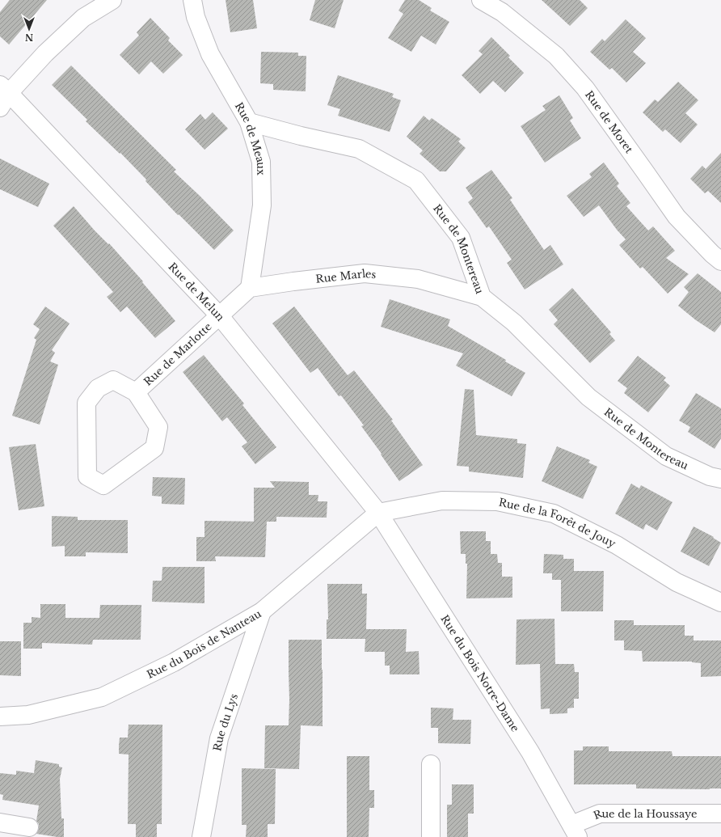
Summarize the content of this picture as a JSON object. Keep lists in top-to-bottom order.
{
  "streets": {
    "street": [
      "Rue de Moret",
      "Rue de Meaux",
      "Rue de Montereau",
      "Rue Marles",
      "Rue de Melun",
      "Rue de Marlotte",
      "Rue de la Forêt de Jouy",
      "Rue du Bois de Nanteau",
      "Rue du Bois Notre-Dame",
      "Rue du Lys",
      "Rue de la Houssaye"
    ]
  },
  "crossings": [
    ["Rue de Meaux", "Rue de Montereau"],
    ["Rue de Meaux", "Rue Marles"],
    ["Rue de Montereau", "Rue Marles"],
    ["Rue de Melun", "Rue de Marlotte"],
    ["Rue de Melun", "Rue de la Forêt de Jouy"],
    ["Rue de Melun", "Rue du Bois de Nanteau"],
    ["Rue de Melun", "Rue du Bois Notre-Dame"],
    ["Rue de la Forêt de Jouy", "Rue du Bois de Nanteau"],
    ["Rue de la Forêt de Jouy", "Rue du Bois Notre-Dame"],
    ["Rue du Bois de Nanteau", "Rue du Bois Notre-Dame"],
    ["Rue du Bois de Nanteau", "Rue du Lys"],
    ["Rue du Bois Notre-Dame", "Rue de la Houssaye"]
  ],
  "north": "bottom"
}
